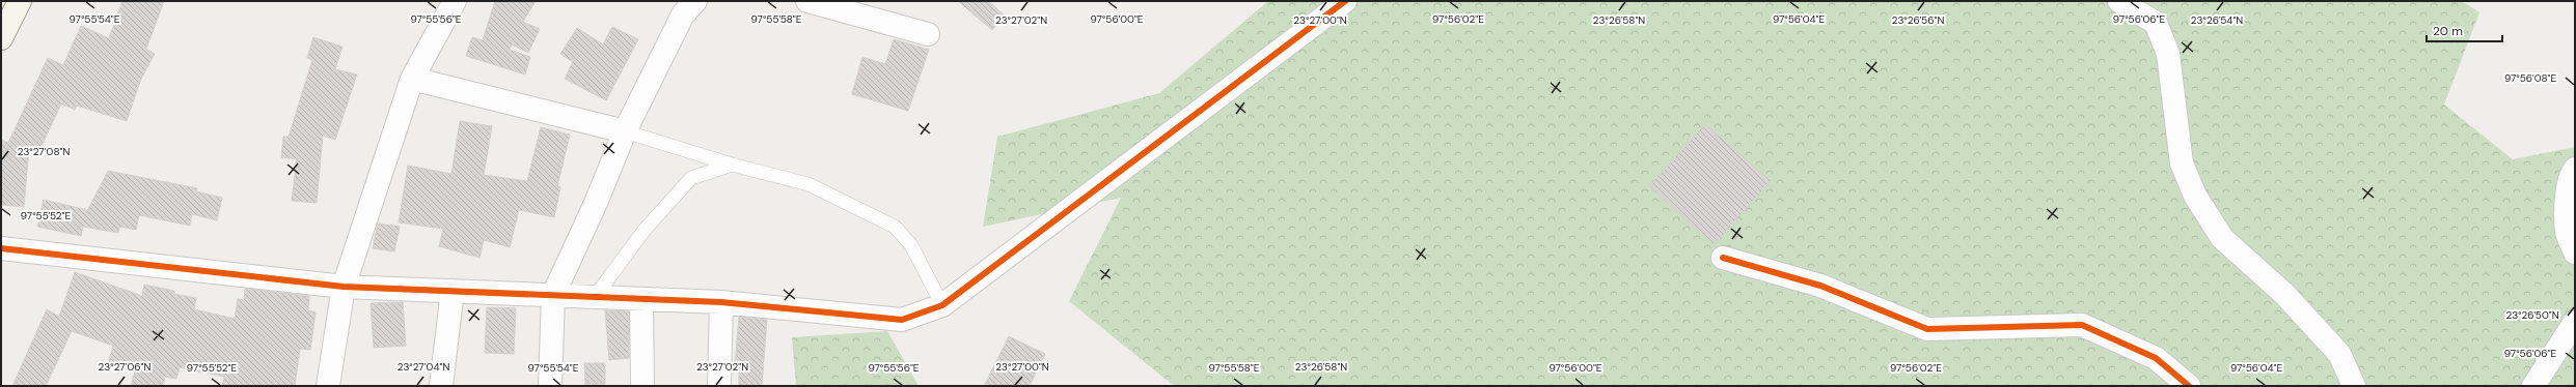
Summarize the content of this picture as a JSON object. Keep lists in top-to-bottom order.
{
  "scale_bar": "20 m",
  "coordinates": [
    "97°55'58\"E",
    "97°56'00\"E",
    "97°56'02\"E",
    "97°56'04\"E",
    "97°55'54\"E",
    "97°55'56\"E",
    "97°56'06\"E",
    "23°27'02\"N",
    "23°27'00\"N",
    "23°26'58\"N",
    "23°26'56\"N",
    "23°26'54\"N",
    "97°56'08\"E",
    "23°27'08\"N",
    "97°55'52\"E",
    "23°26'50\"N",
    "23°27'06\"N",
    "23°27'04\"N"
  ]
}
